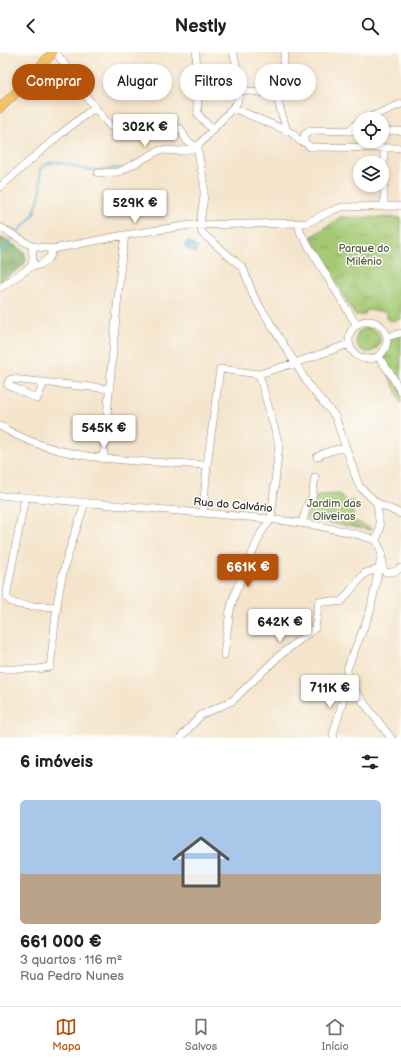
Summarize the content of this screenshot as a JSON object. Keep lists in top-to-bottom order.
{
  "streets": {
    "street": ["Rua do Calvário"]
  },
  "parks": ["Parque do Milénio", "Jardim das Oliveiras"],
  "page": {
    "header": "Nestly",
    "chip": [
      "Comprar",
      "Alugar",
      "Filtros",
      "Novo"
    ],
    "price": [
      "302K €",
      "529K €",
      "545K €",
      "661K €",
      "642K €",
      "711K €"
    ],
    "heading": "6 imóveis",
    "list": [
      {
        "name": "661 000 €",
        "note": "3 quartos · 116 m² · Rua Pedro Nunes"
      }
    ],
    "tabs": ["Mapa", "Salvos", "Início"]
  }
}
